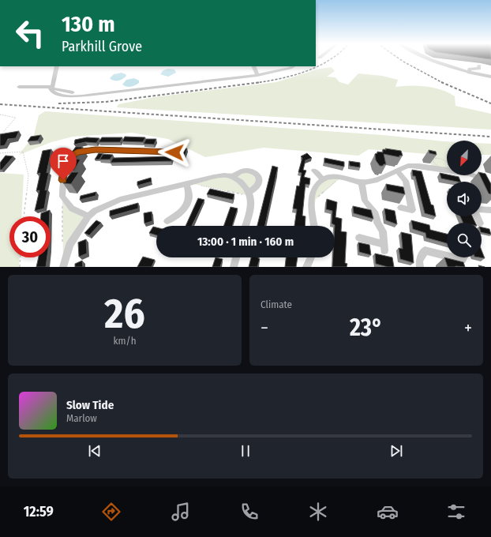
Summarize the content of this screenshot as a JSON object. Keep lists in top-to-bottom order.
{
  "north": "bottom left",
  "page": {
    "turn": ["130 m", "Parkhill Grove"],
    "limit": "30",
    "trip": "13:00 · 1 min · 160 m",
    "tile": [
      ["26", "km/h"],
      "Climate"
    ],
    "heat": ["−", "23°", "+"],
    "song": ["Slow Tide", "Marlow"],
    "tabs": "12:59"
  }
}
